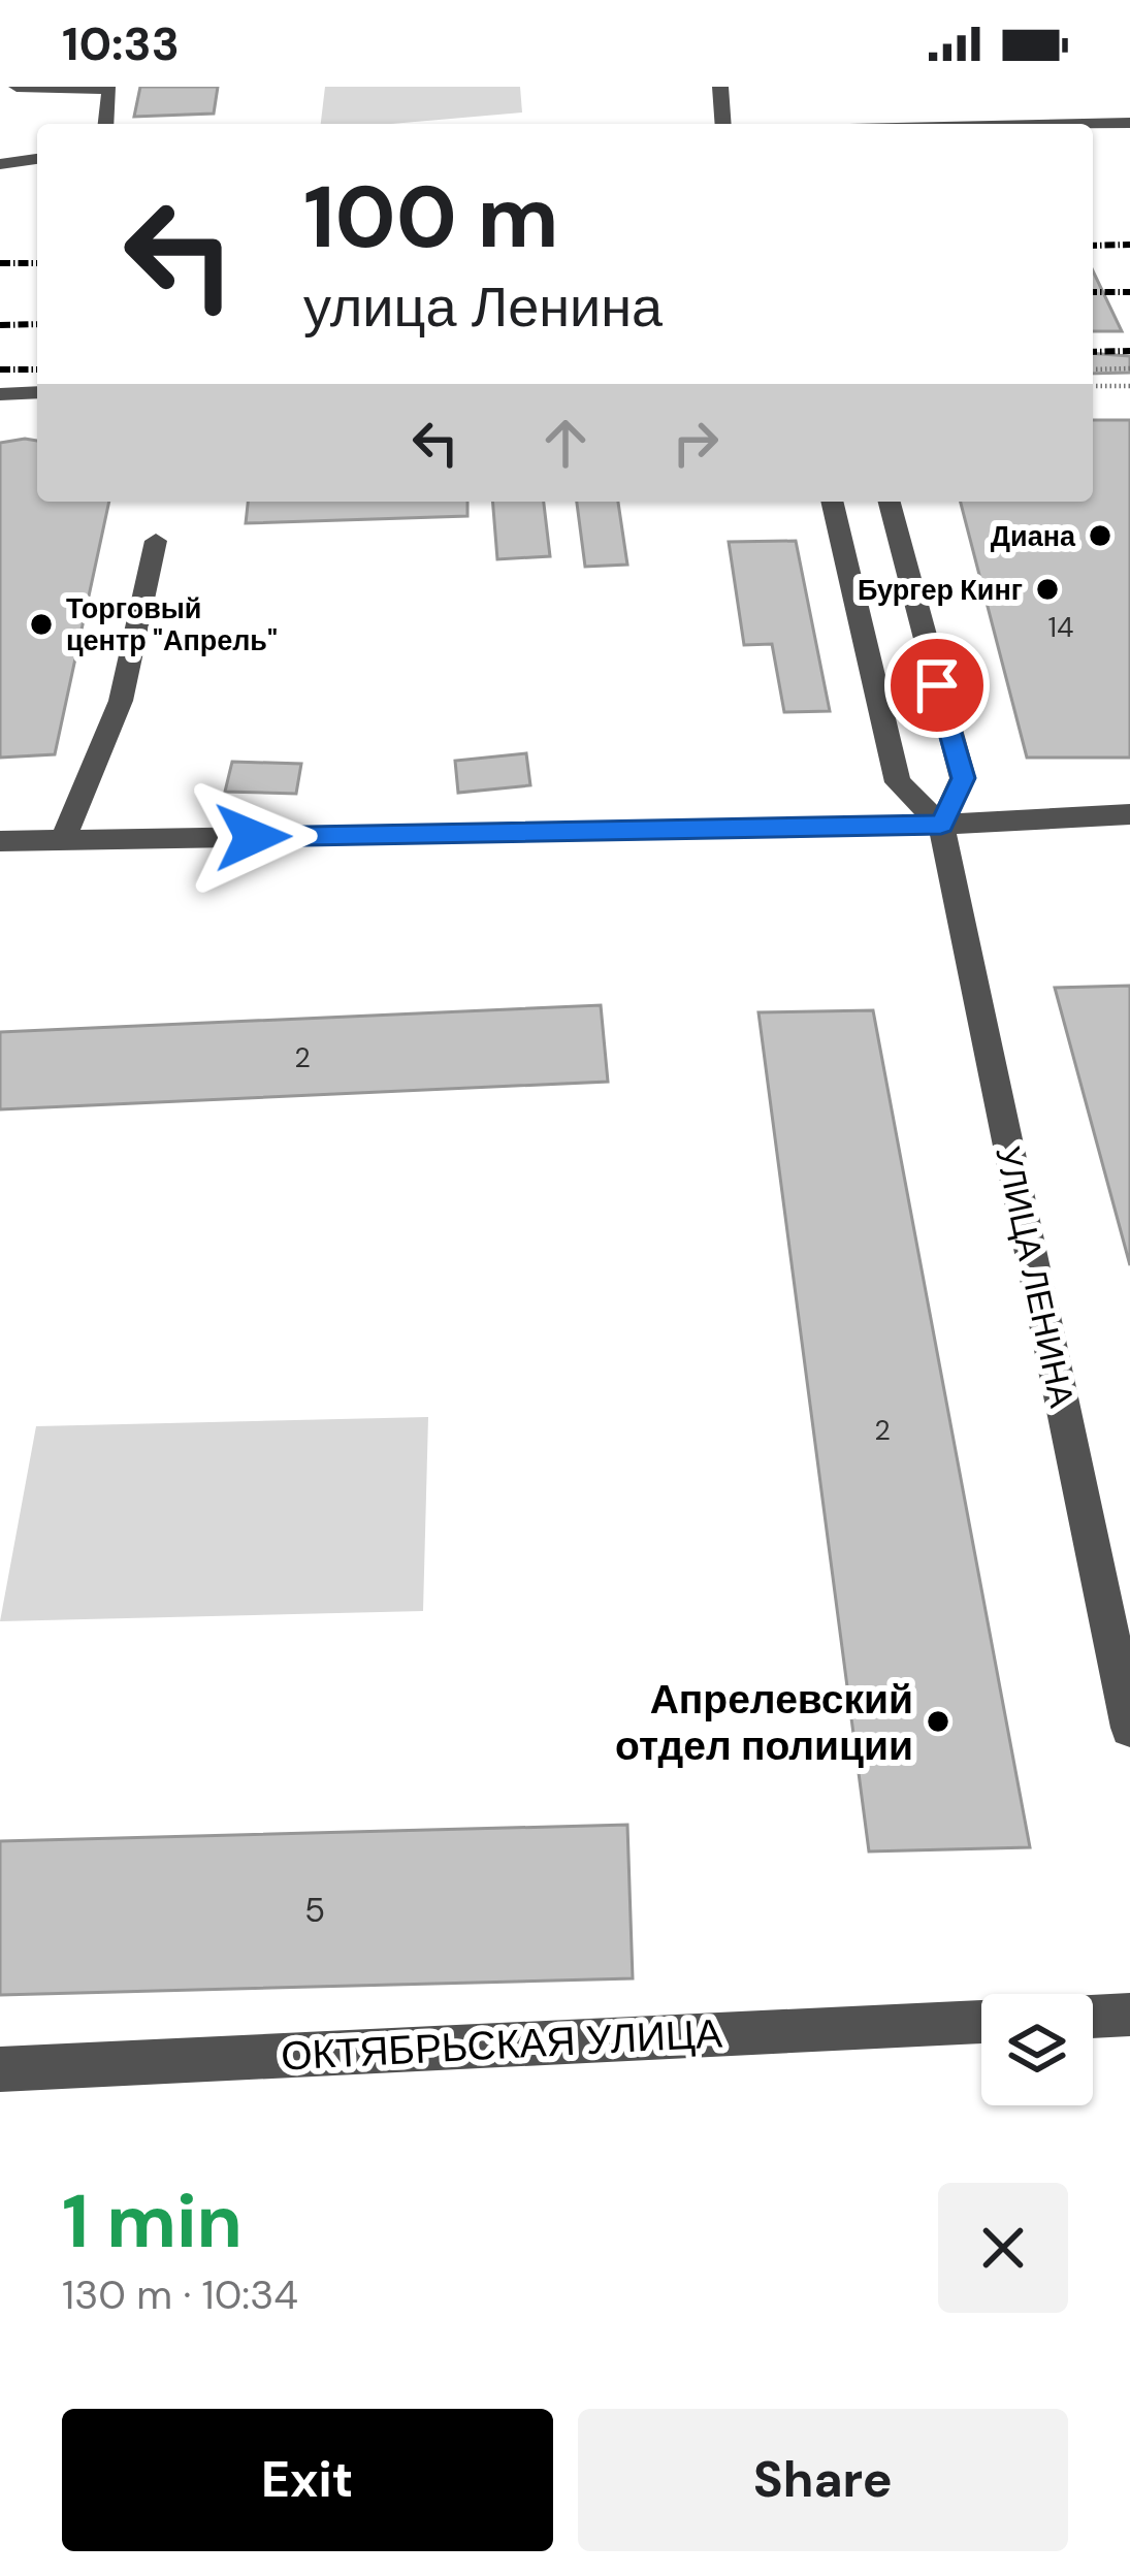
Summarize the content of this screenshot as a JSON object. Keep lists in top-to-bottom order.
{
  "streets": {
    "street": ["УЛИЦА ЛЕНИНА", "ОКТЯБРЬСКАЯ УЛИЦА"]
  },
  "places": [
    "Диана",
    "Бургер Кинг",
    "Торговый центр \"Апрель\"",
    "Апрелевский отдел полиции"
  ],
  "house_numbers": [
    "14",
    "2",
    "2",
    "5"
  ],
  "page": {
    "status": "10:33",
    "turn": ["100 m", "улица Ленина"],
    "heading": ["1 min", "130 m · 10:34"],
    "buttons": ["Exit", "Share"]
  }
}
